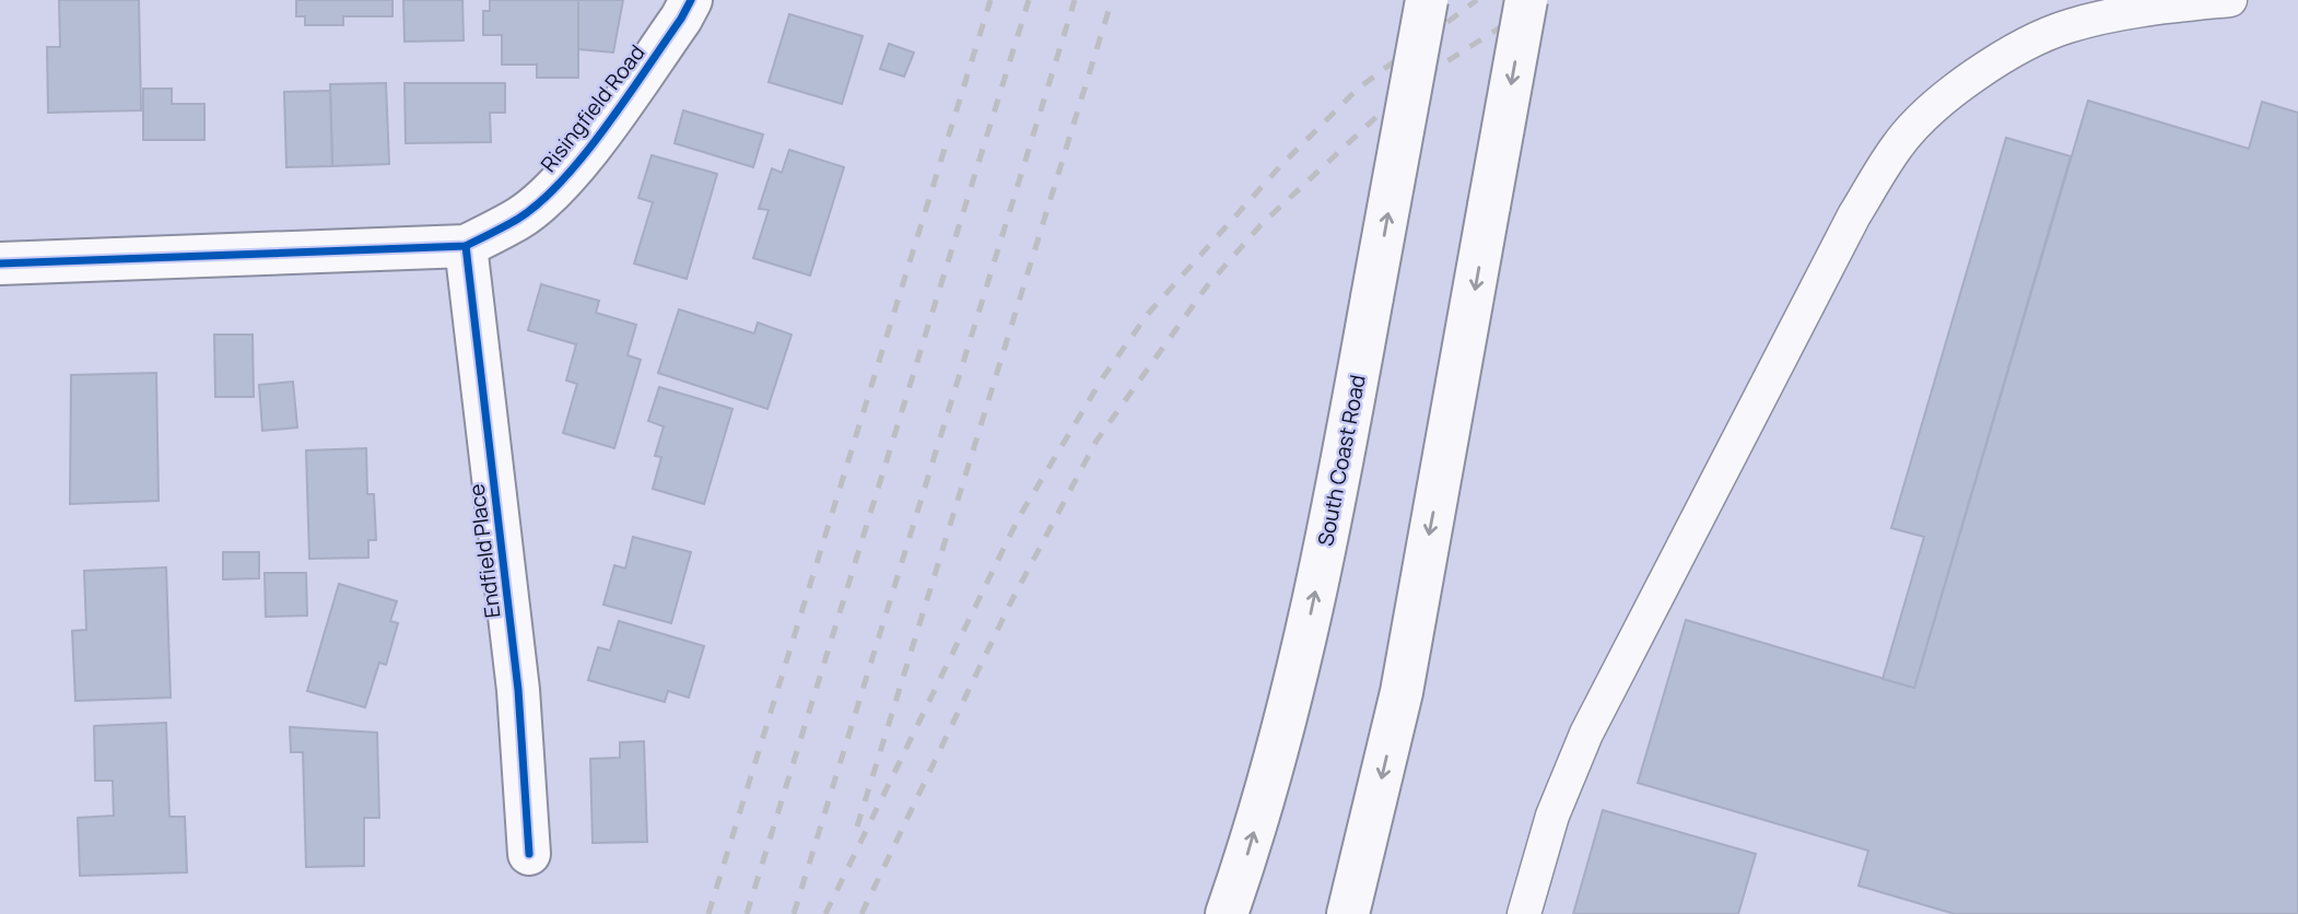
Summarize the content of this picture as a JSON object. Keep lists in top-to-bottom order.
{
  "streets": {
    "main road": ["Risingfield Road", "South Coast Road", "Endfield Place"]
  },
  "crossings": [
    ["Risingfield Road", "Endfield Place"]
  ]
}
